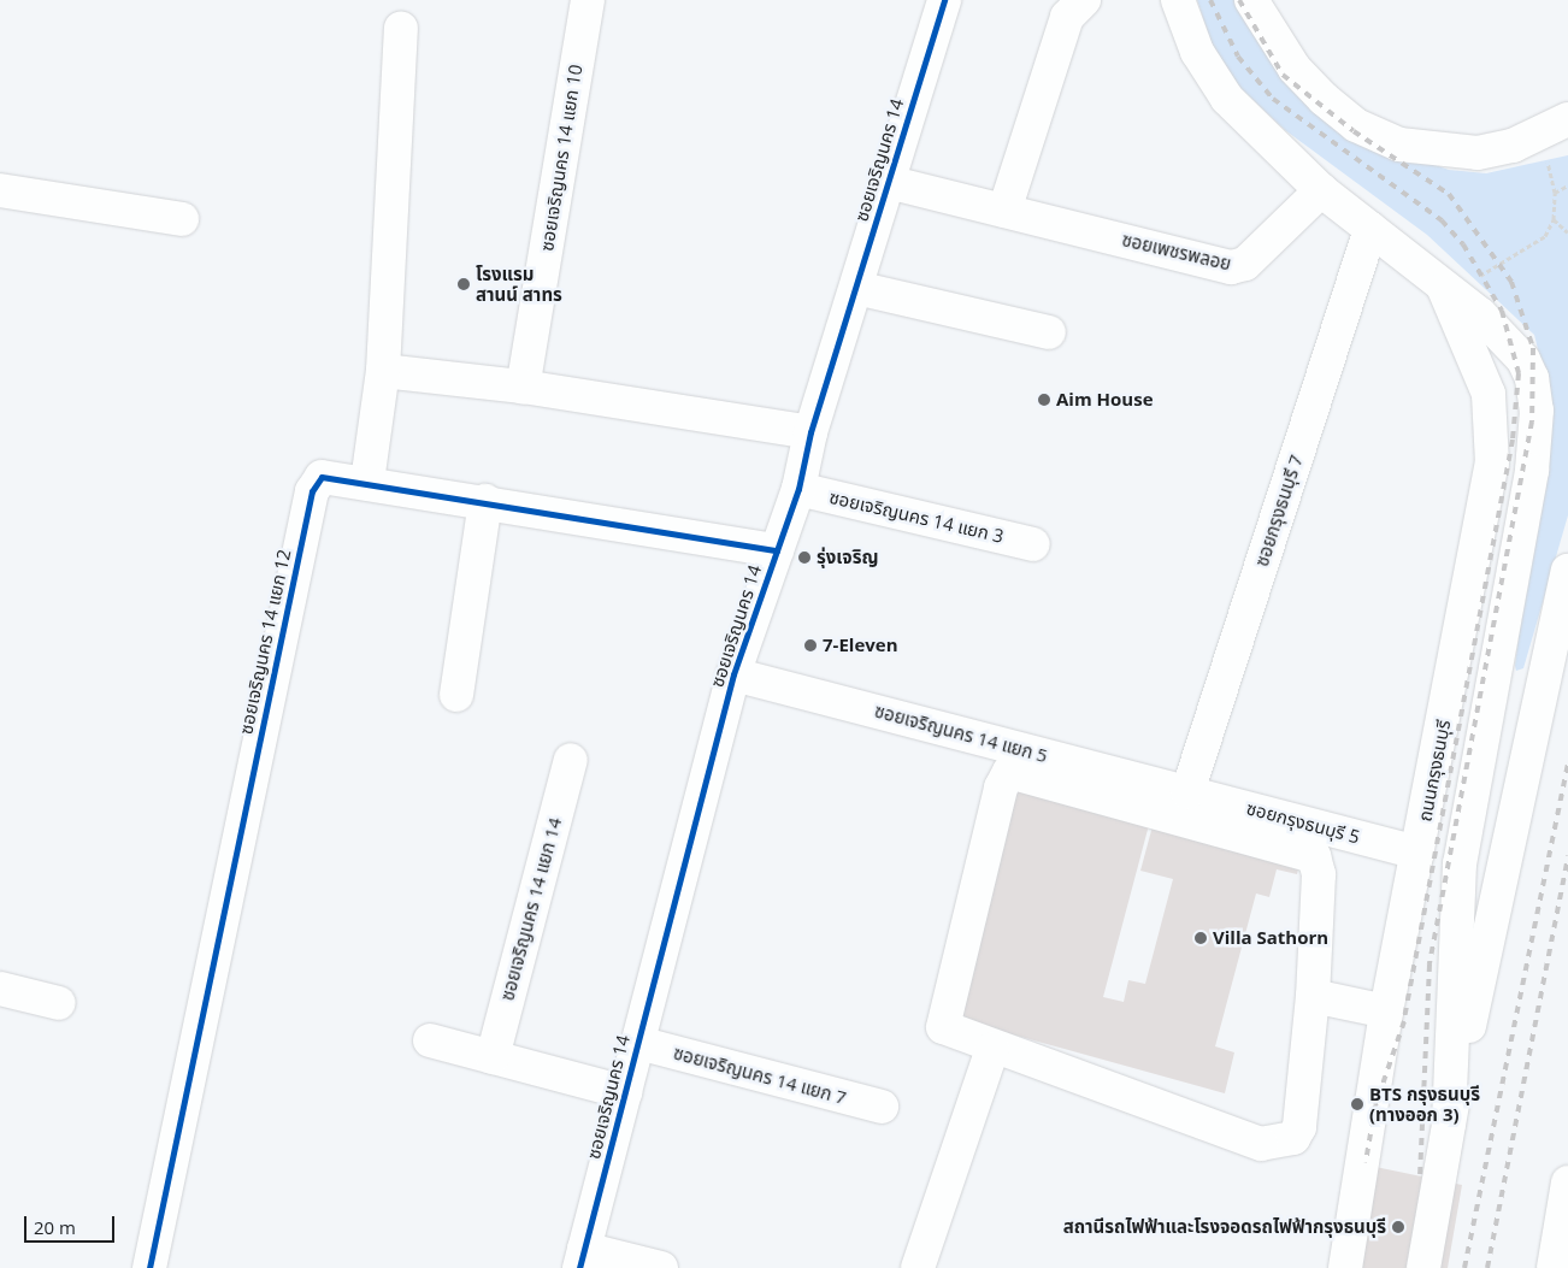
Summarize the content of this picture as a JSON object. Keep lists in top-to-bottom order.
{
  "streets": {
    "street": [
      "ซอยเจริญนคร 14 แยก 10",
      "ซอยเจริญนคร 14",
      "ซอยเพชรพลอย",
      "ซอยกรุงธนบุรี 7",
      "ซอยเจริญนคร 14 แยก 3",
      "ซอยเจริญนคร 14 แยก 12",
      "ซอยเจริญนคร 14 แยก 5",
      "ถนนกรุงธนบุรี",
      "ซอยกรุงธนบุรี 5",
      "ซอยเจริญนคร 14 แยก 14",
      "ซอยเจริญนคร 14 แยก 7"
    ]
  },
  "crossings": [
    ["ซอยเจริญนคร 14", "ซอยเพชรพลอย"],
    ["ซอยเจริญนคร 14", "ซอยเจริญนคร 14 แยก 3"],
    ["ซอยเจริญนคร 14", "ซอยเจริญนคร 14 แยก 12"],
    ["ซอยเจริญนคร 14", "ซอยเจริญนคร 14 แยก 5"],
    ["ซอยเจริญนคร 14", "ซอยเจริญนคร 14 แยก 7"],
    ["ซอยกรุงธนบุรี 7", "ซอยเจริญนคร 14 แยก 5"],
    ["ซอยกรุงธนบุรี 7", "ซอยกรุงธนบุรี 5"],
    ["ซอยเจริญนคร 14 แยก 5", "ซอยกรุงธนบุรี 5"],
    ["ถนนกรุงธนบุรี", "ซอยกรุงธนบุรี 5"]
  ],
  "places": [
    "โรงแรม สานน์ สาทร",
    "Aim House",
    "รุ่งเจริญ",
    "7-Eleven",
    "Villa Sathorn",
    "BTS กรุงธนบุรี (ทางออก 3)",
    "สถานีรถไฟฟ้าและโรงจอดรถไฟฟ้ากรุงธนบุรี"
  ],
  "scale_bar": "20 m"
}
